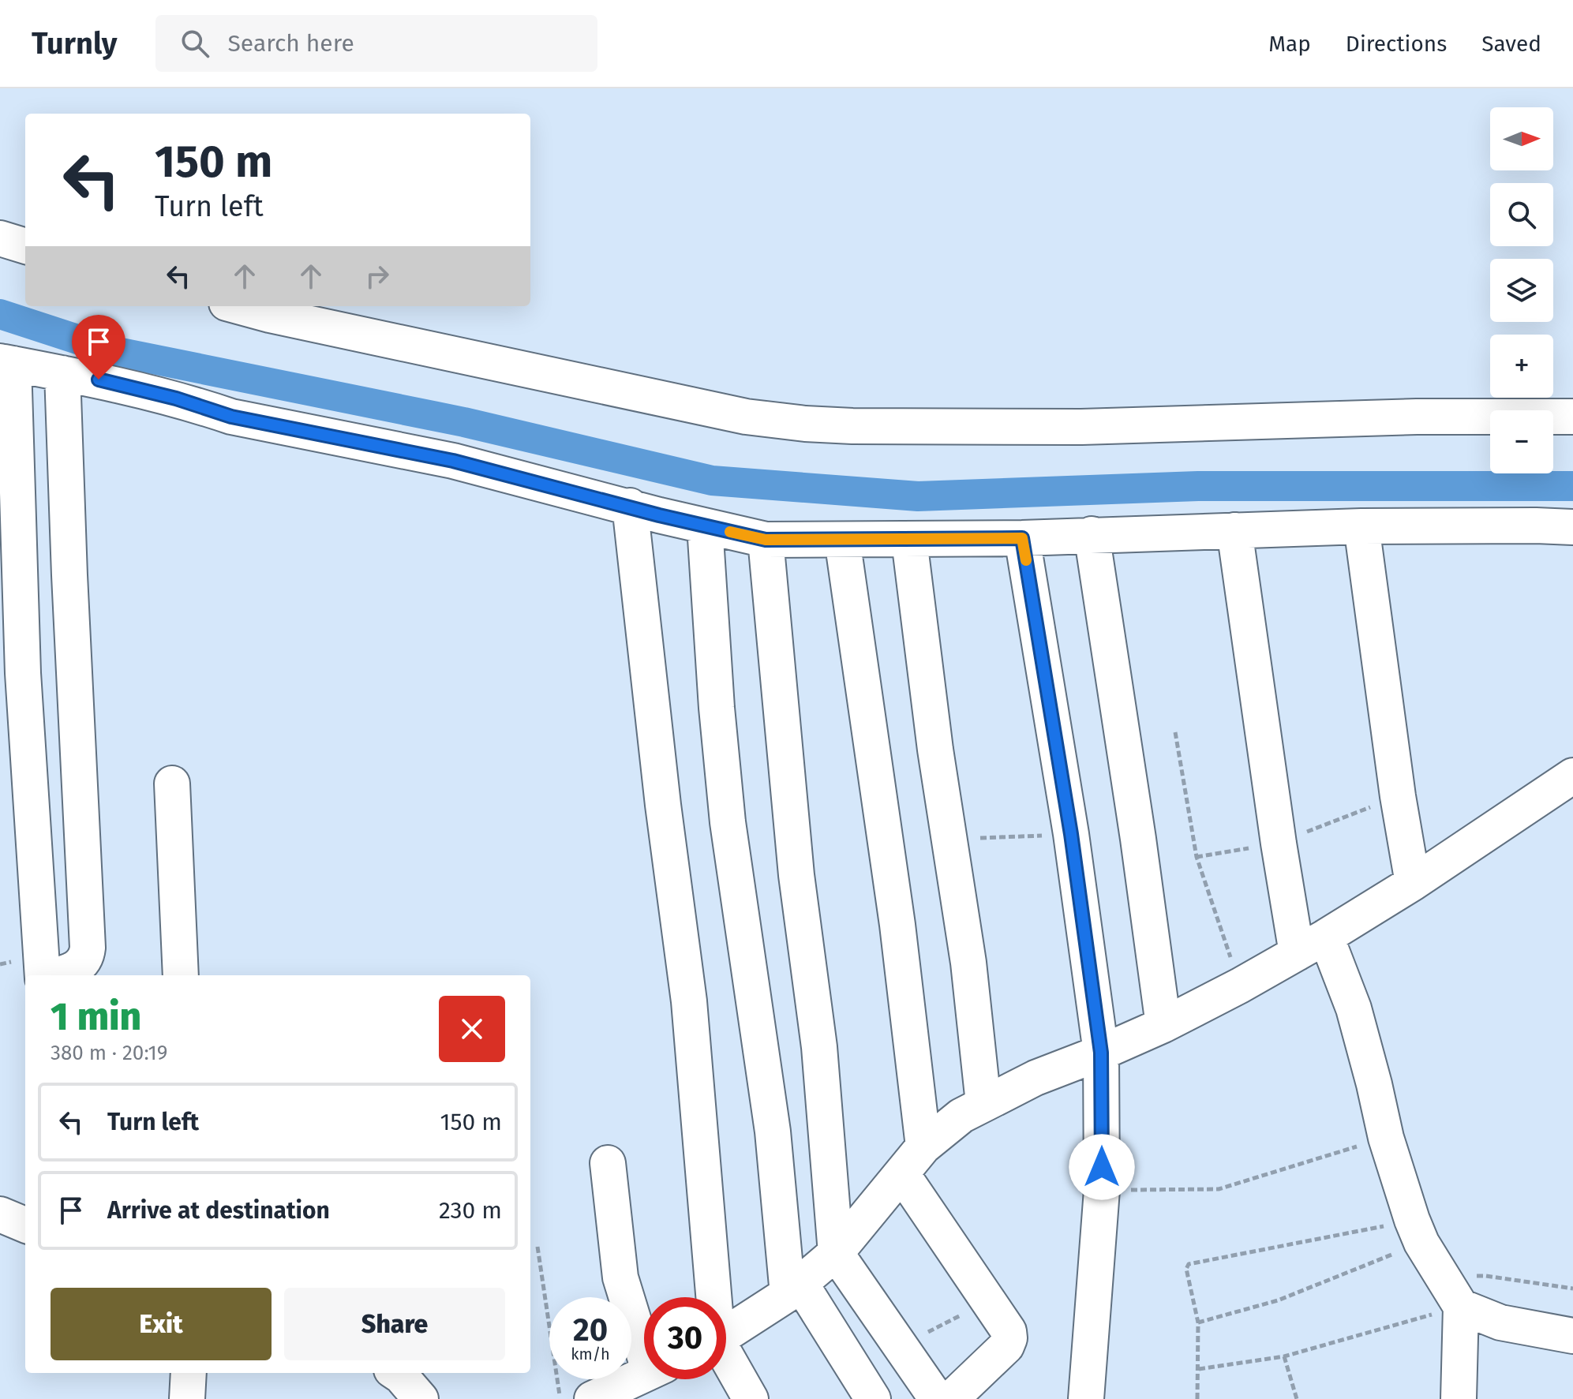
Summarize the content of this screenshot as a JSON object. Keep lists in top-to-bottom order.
{
  "north": "right",
  "page": {
    "header": "Turnly",
    "search": "Search here",
    "nav": ["Map", "Directions", "Saved"],
    "map_buttons": ["+", "−"],
    "turn": ["150 m", "Turn left"],
    "heading": ["1 min", "380 m · 20:19"],
    "list": [
      {
        "name": "Turn left",
        "value": "150 m"
      },
      {
        "name": "Arrive at destination",
        "value": "230 m"
      }
    ],
    "buttons": ["Exit", "Share"],
    "speed": "20 km/h",
    "limit": "30"
  }
}
